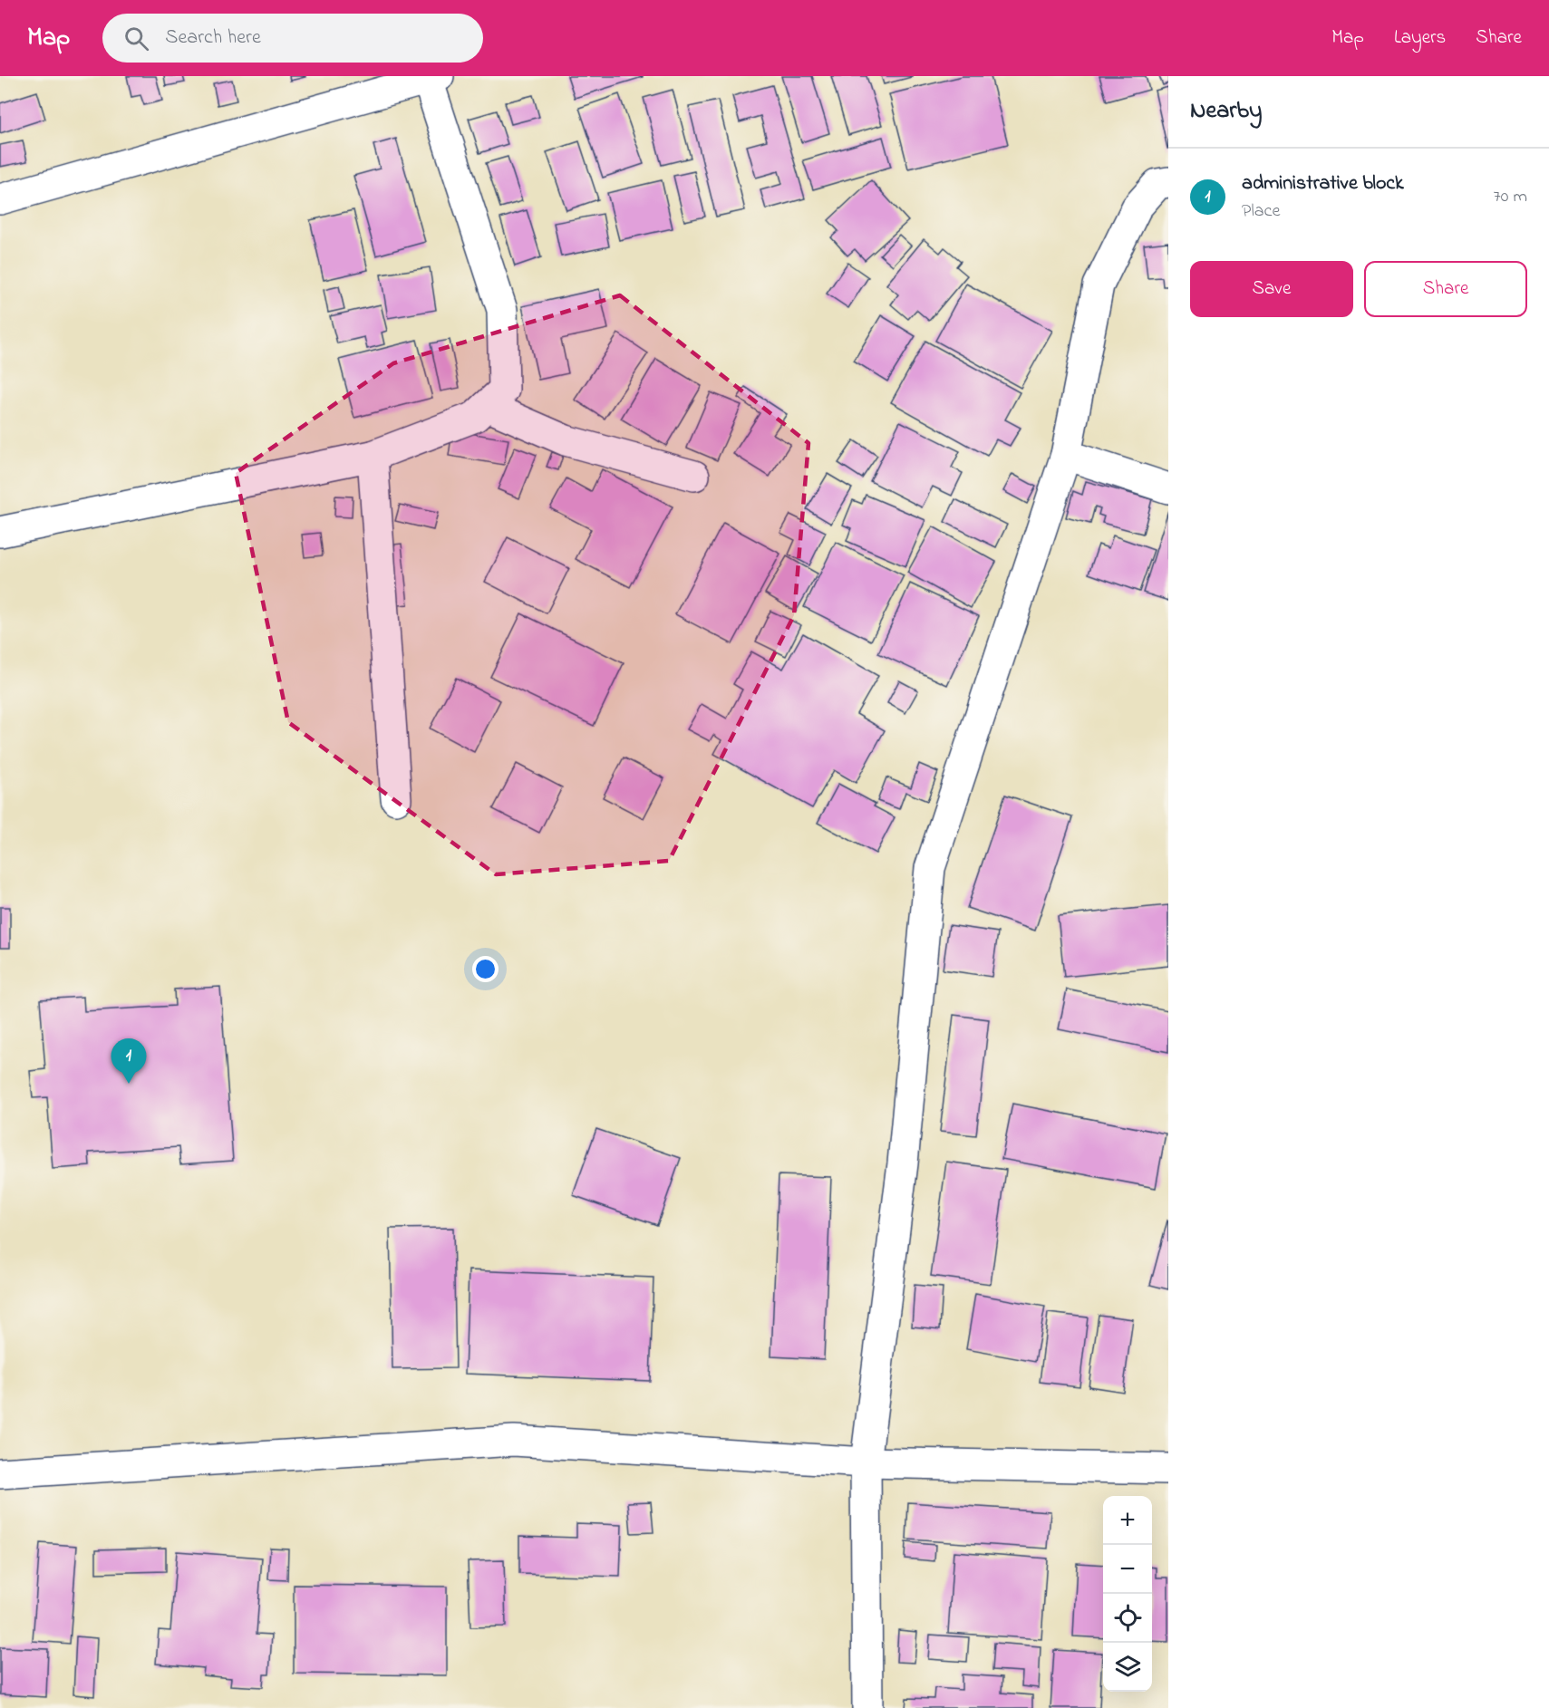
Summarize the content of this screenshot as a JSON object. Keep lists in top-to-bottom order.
{
  "page": {
    "header": "Map",
    "search": "Search here",
    "nav": ["Map", "Layers", "Share"],
    "heading": "Nearby",
    "list": [
      {
        "mark": "1",
        "name": "administrative block",
        "note": "Place",
        "value": "70 m"
      }
    ],
    "buttons": ["Save", "Share"],
    "pins": "1",
    "map_buttons": ["+", "−"]
  }
}
